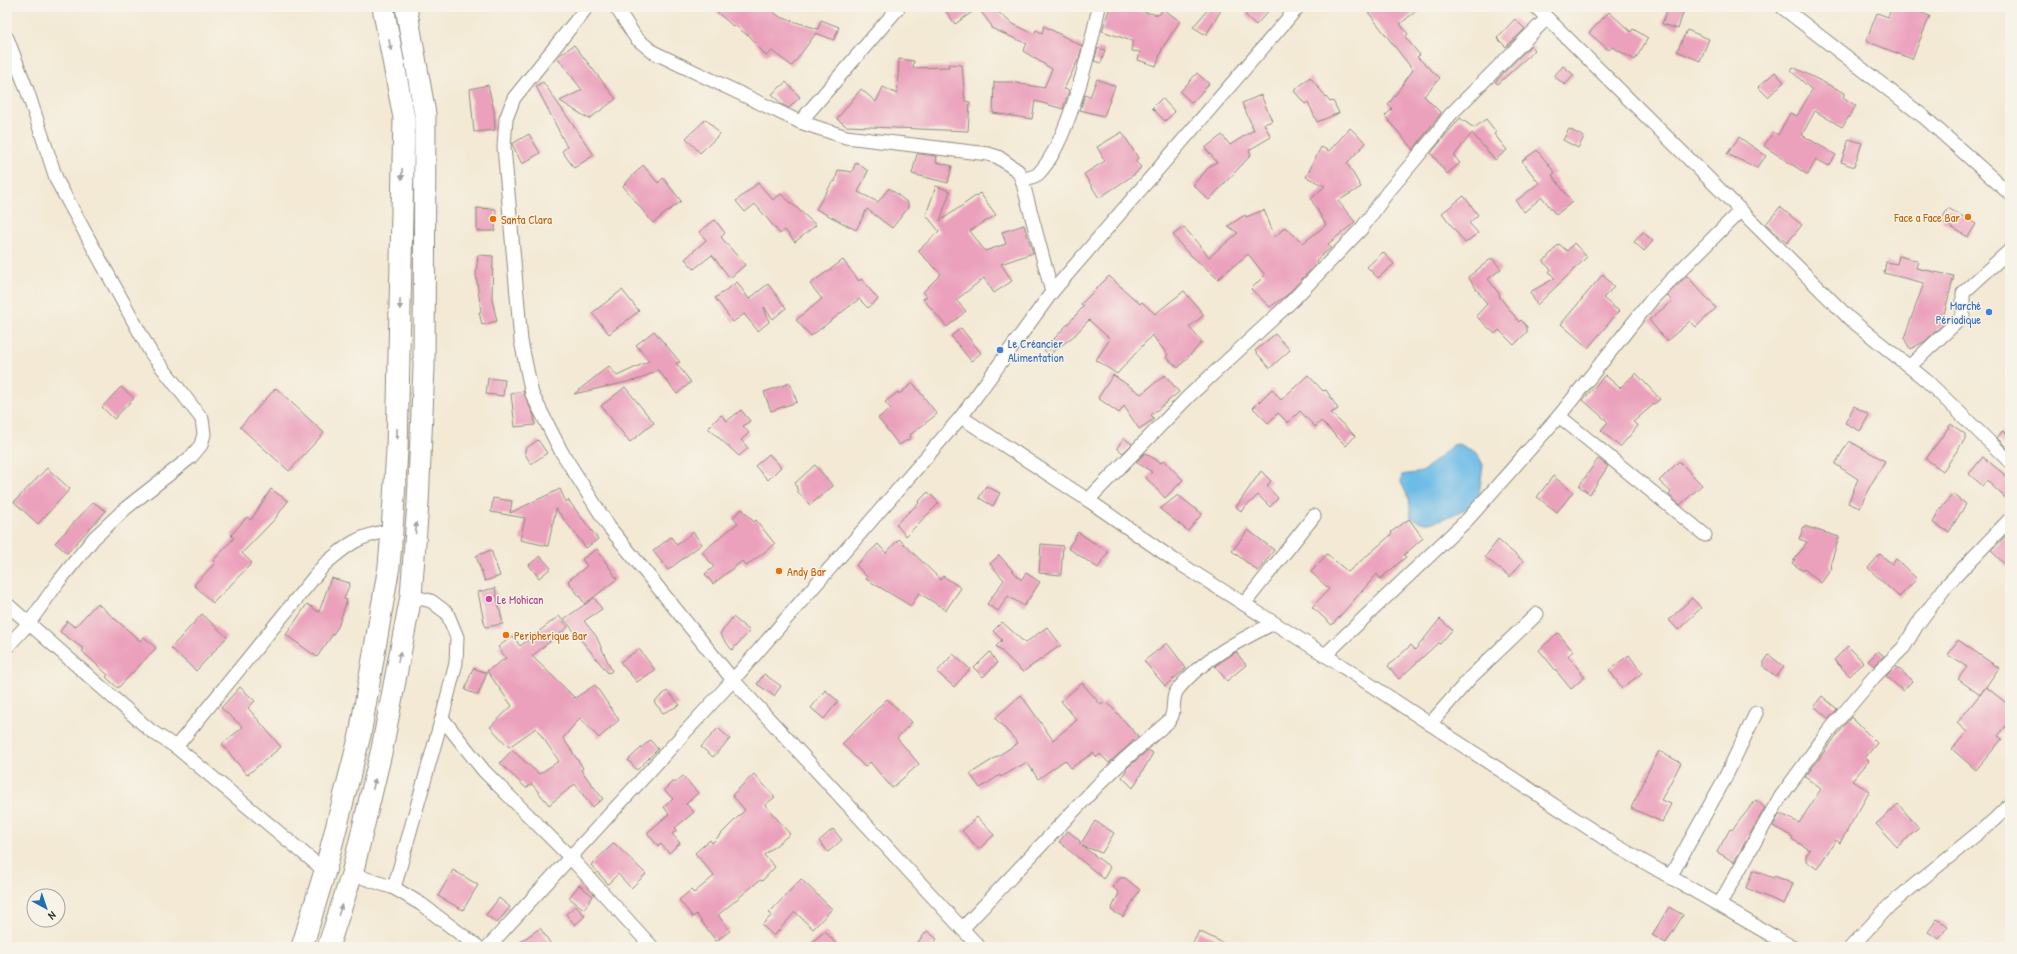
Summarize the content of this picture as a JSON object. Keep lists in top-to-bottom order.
{
  "places": [
    "Face a Face Bar",
    "Santa Clara",
    "Marché Périodique",
    "Le Créancier Alimentation",
    "Andy Bar",
    "Le Mohican",
    "Peripherique Bar"
  ],
  "north": "bottom right"
}
